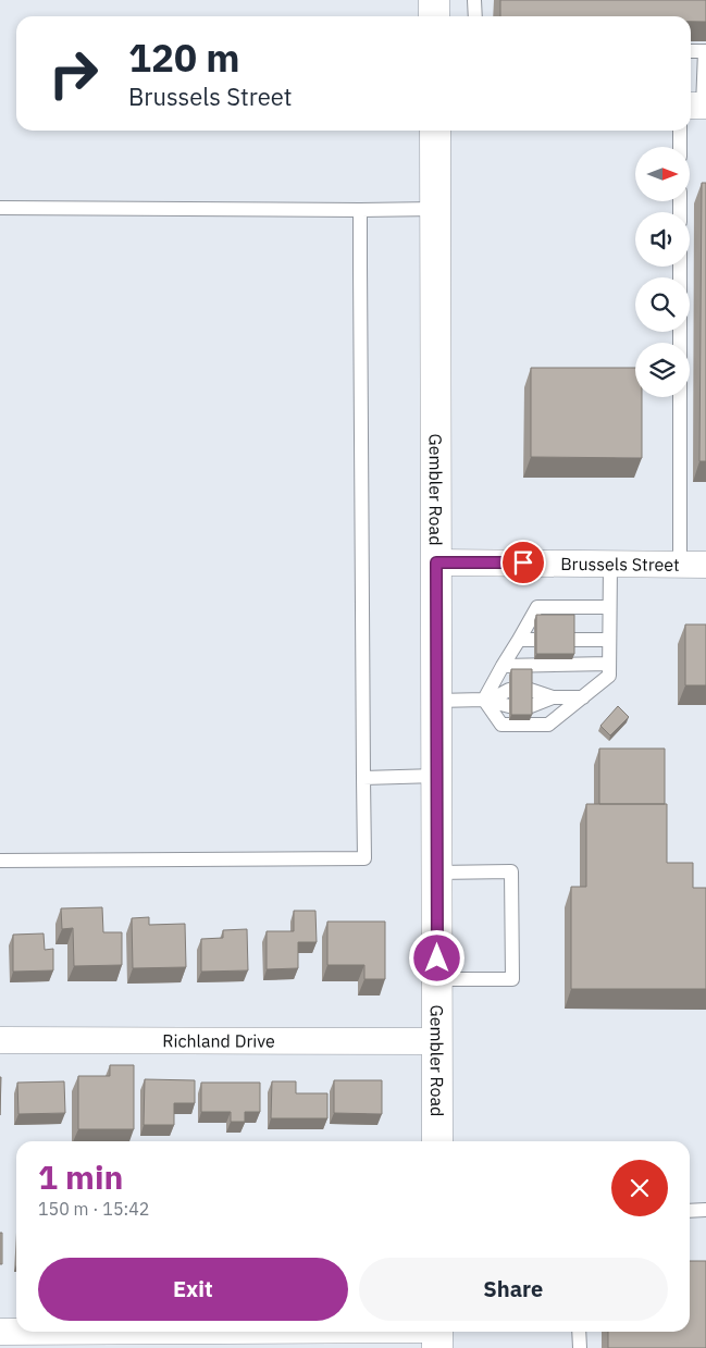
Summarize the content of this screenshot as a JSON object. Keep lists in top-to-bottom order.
{
  "streets": {
    "main road": ["Gembler Road"],
    "street": ["Brussels Street", "Richland Drive"]
  },
  "crossings": [
    ["Gembler Road", "Brussels Street"],
    ["Gembler Road", "Richland Drive"]
  ],
  "north": "right",
  "page": {
    "turn": ["120 m", "Brussels Street"],
    "heading": ["1 min", "150 m · 15:42"],
    "buttons": ["Exit", "Share"]
  }
}
